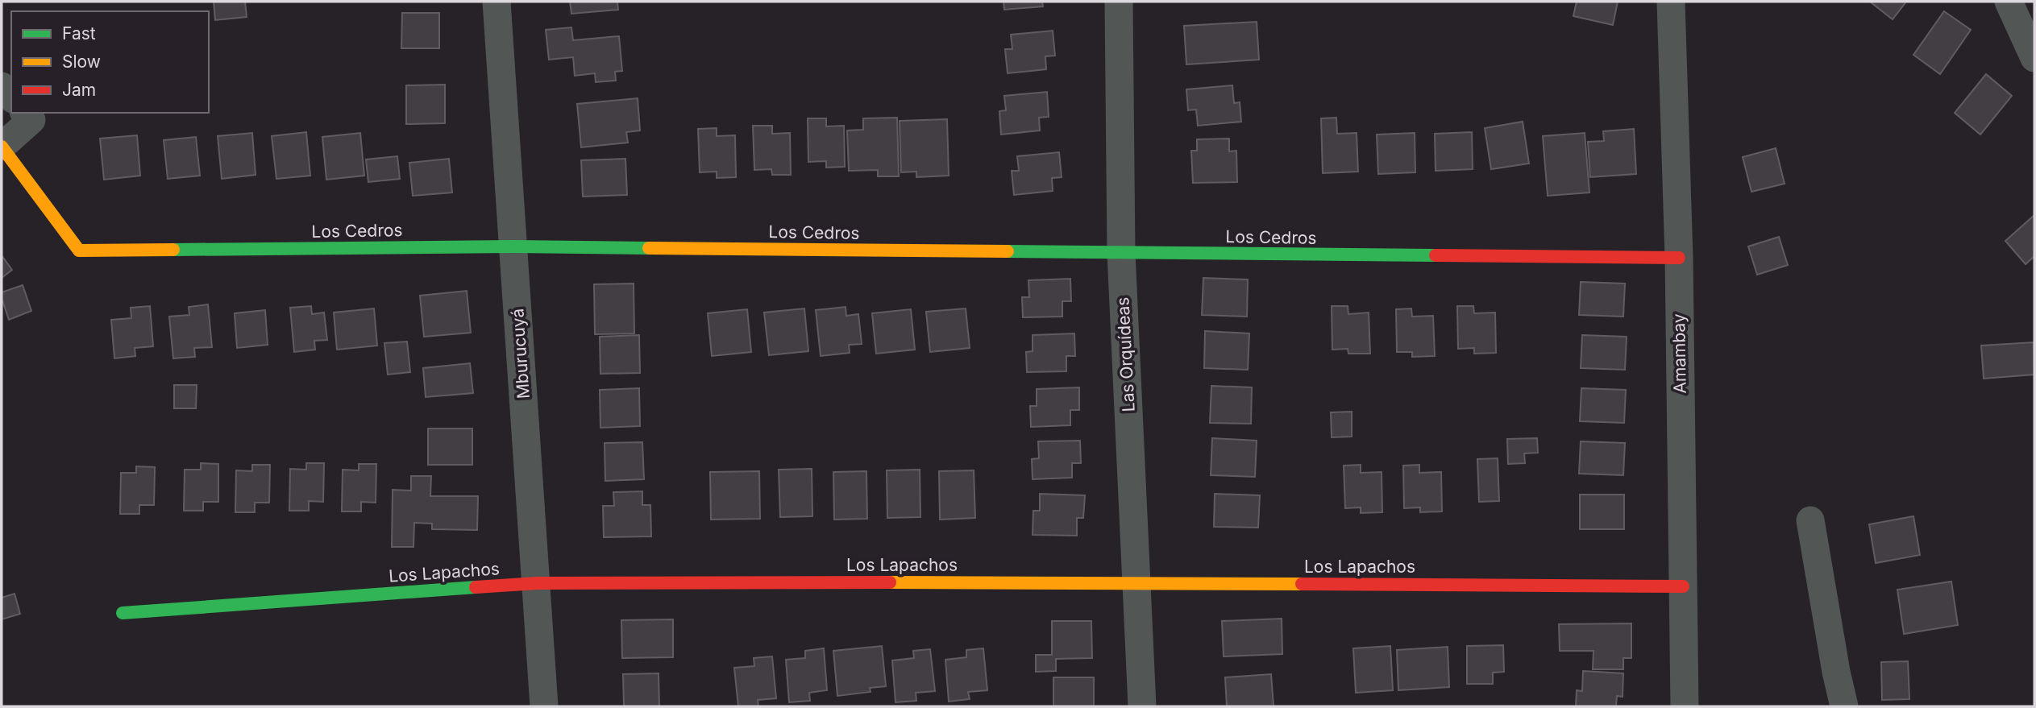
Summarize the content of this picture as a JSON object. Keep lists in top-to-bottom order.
{
  "streets": {
    "street": [
      "Los Cedros",
      "Mburucuyá",
      "Amambay",
      "Las Orquídeas",
      "Los Lapachos"
    ]
  },
  "crossings": [
    ["Los Cedros", "Mburucuyá"],
    ["Los Cedros", "Amambay"],
    ["Los Cedros", "Las Orquídeas"],
    ["Mburucuyá", "Los Lapachos"],
    ["Amambay", "Los Lapachos"],
    ["Las Orquídeas", "Los Lapachos"]
  ],
  "legend": ["Fast", "Slow", "Jam"]
}
